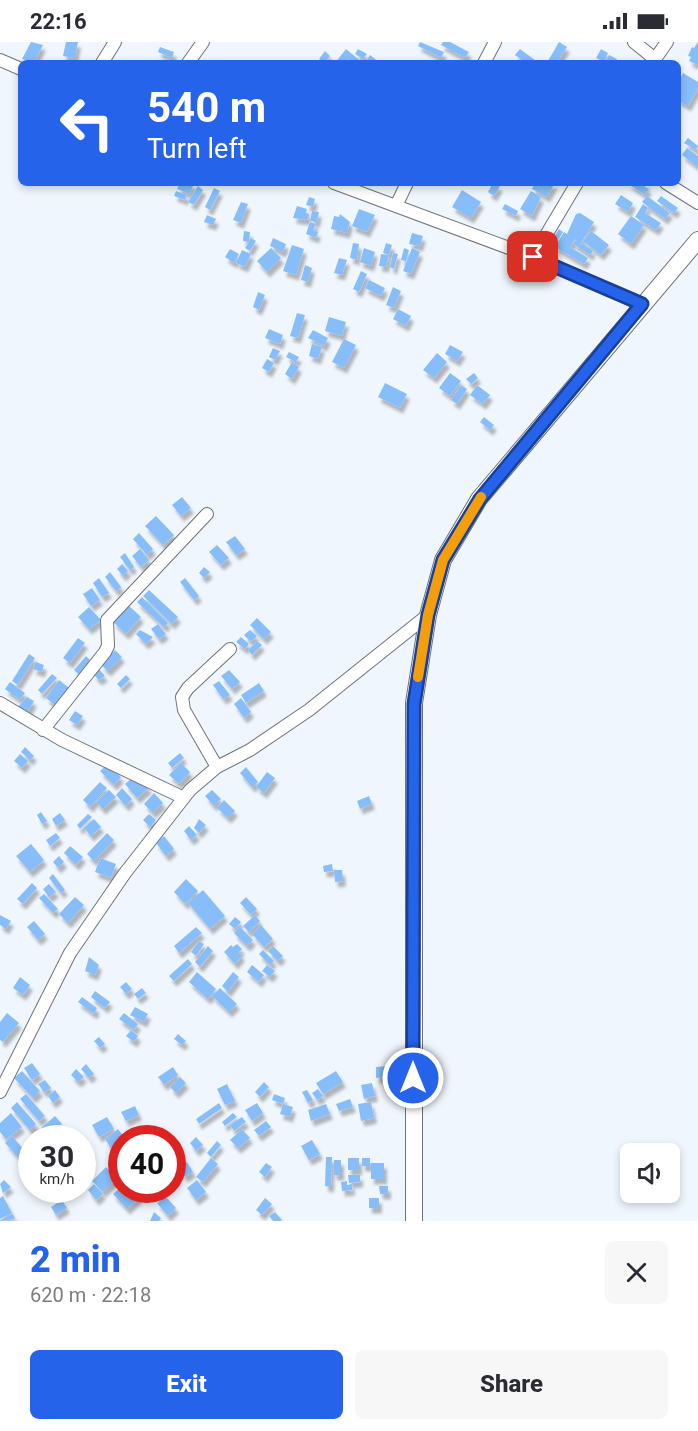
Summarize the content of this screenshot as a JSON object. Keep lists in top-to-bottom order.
{
  "page": {
    "status": "22:16",
    "turn": ["540 m", "Turn left"],
    "speed": "30 km/h",
    "limit": "40",
    "heading": ["2 min", "620 m · 22:18"],
    "buttons": ["Exit", "Share"]
  }
}
